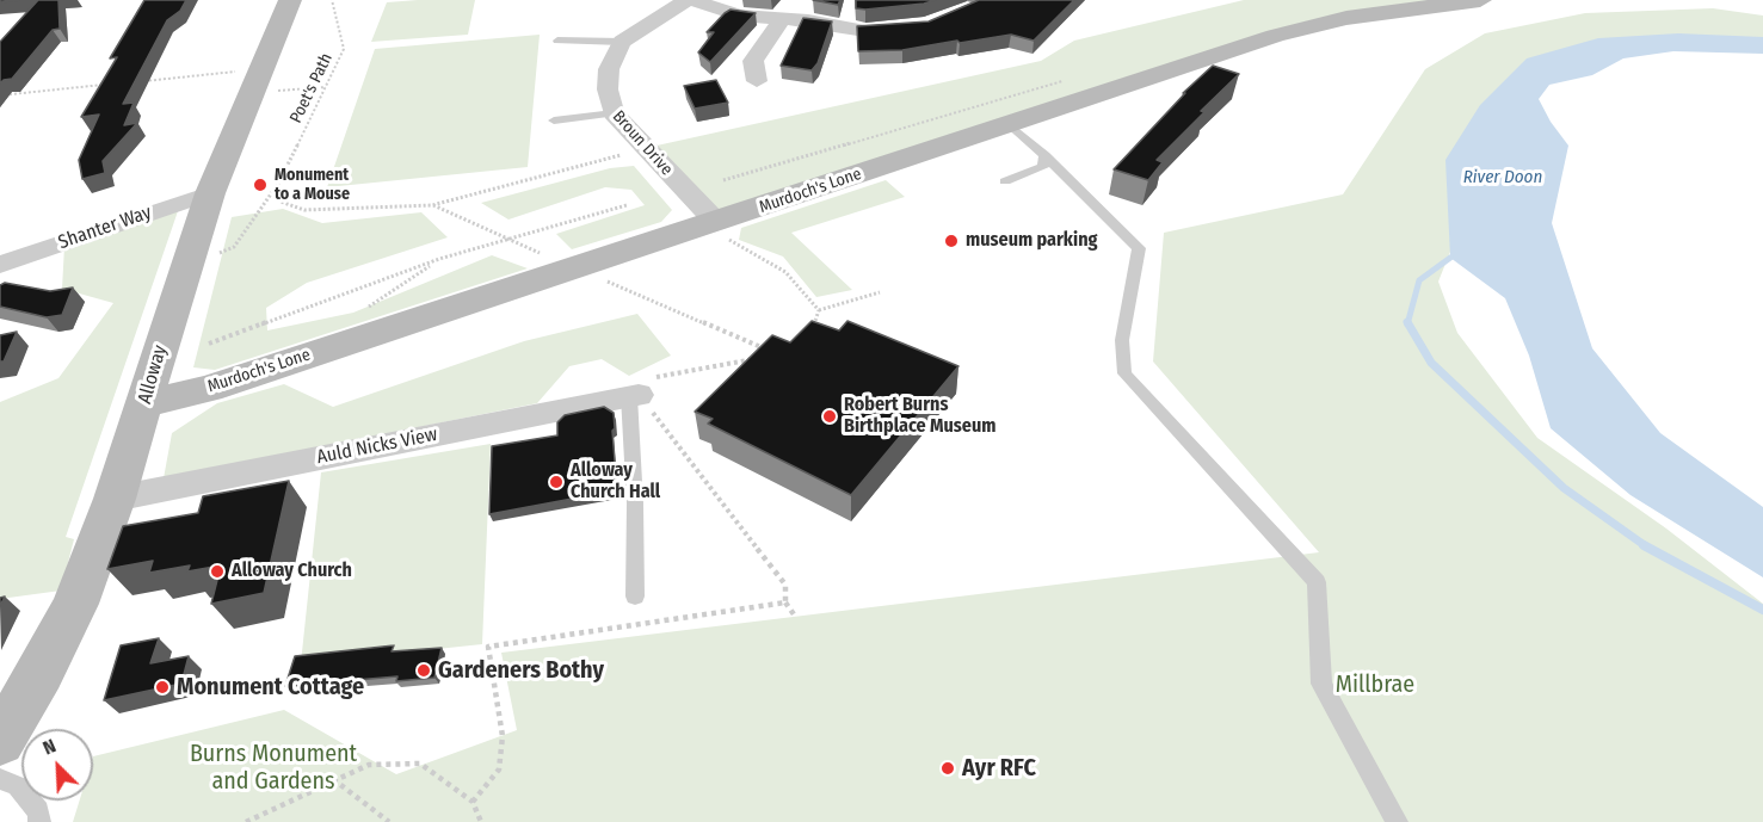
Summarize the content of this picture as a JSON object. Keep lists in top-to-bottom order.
{
  "streets": {
    "street": [
      "Broun Drive",
      "Murdoch's Lone",
      "Shanter Way",
      "Alloway",
      "Auld Nicks View"
    ],
    "path": ["Poet's Path"]
  },
  "crossings": [
    ["Poet's Path", "Alloway"],
    ["Broun Drive", "Murdoch's Lone"],
    ["Murdoch's Lone", "Alloway"],
    ["Shanter Way", "Alloway"],
    ["Alloway", "Auld Nicks View"]
  ],
  "water": ["River Doon"],
  "parks": ["Millbrae", "Burns Monument and Gardens"],
  "places": [
    "Monument to a Mouse",
    "museum parking",
    "Robert Burns Birthplace Museum",
    "Alloway Church Hall",
    "Alloway Church",
    "Gardeners Bothy",
    "Monument Cottage",
    "Ayr RFC"
  ],
  "north": "top left"
}
